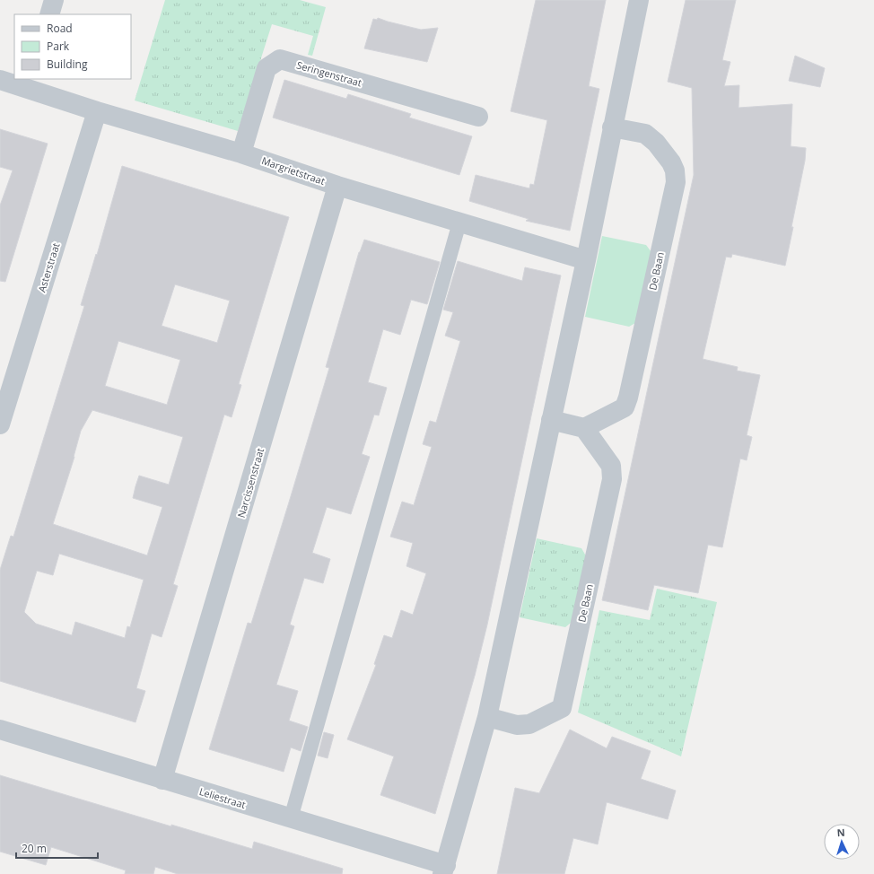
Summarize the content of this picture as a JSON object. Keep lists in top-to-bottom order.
{
  "streets": {
    "street": [
      "Seringenstraat",
      "Margrietstraat",
      "Asterstraat",
      "De Baan",
      "Narcissenstraat",
      "Leliestraat"
    ]
  },
  "crossings": [
    ["Seringenstraat", "Margrietstraat"],
    ["Margrietstraat", "Asterstraat"],
    ["Margrietstraat", "Narcissenstraat"],
    ["Narcissenstraat", "Leliestraat"]
  ],
  "legend": ["Road", "Park", "Building"],
  "scale_bar": "20 m",
  "north": "top"
}
